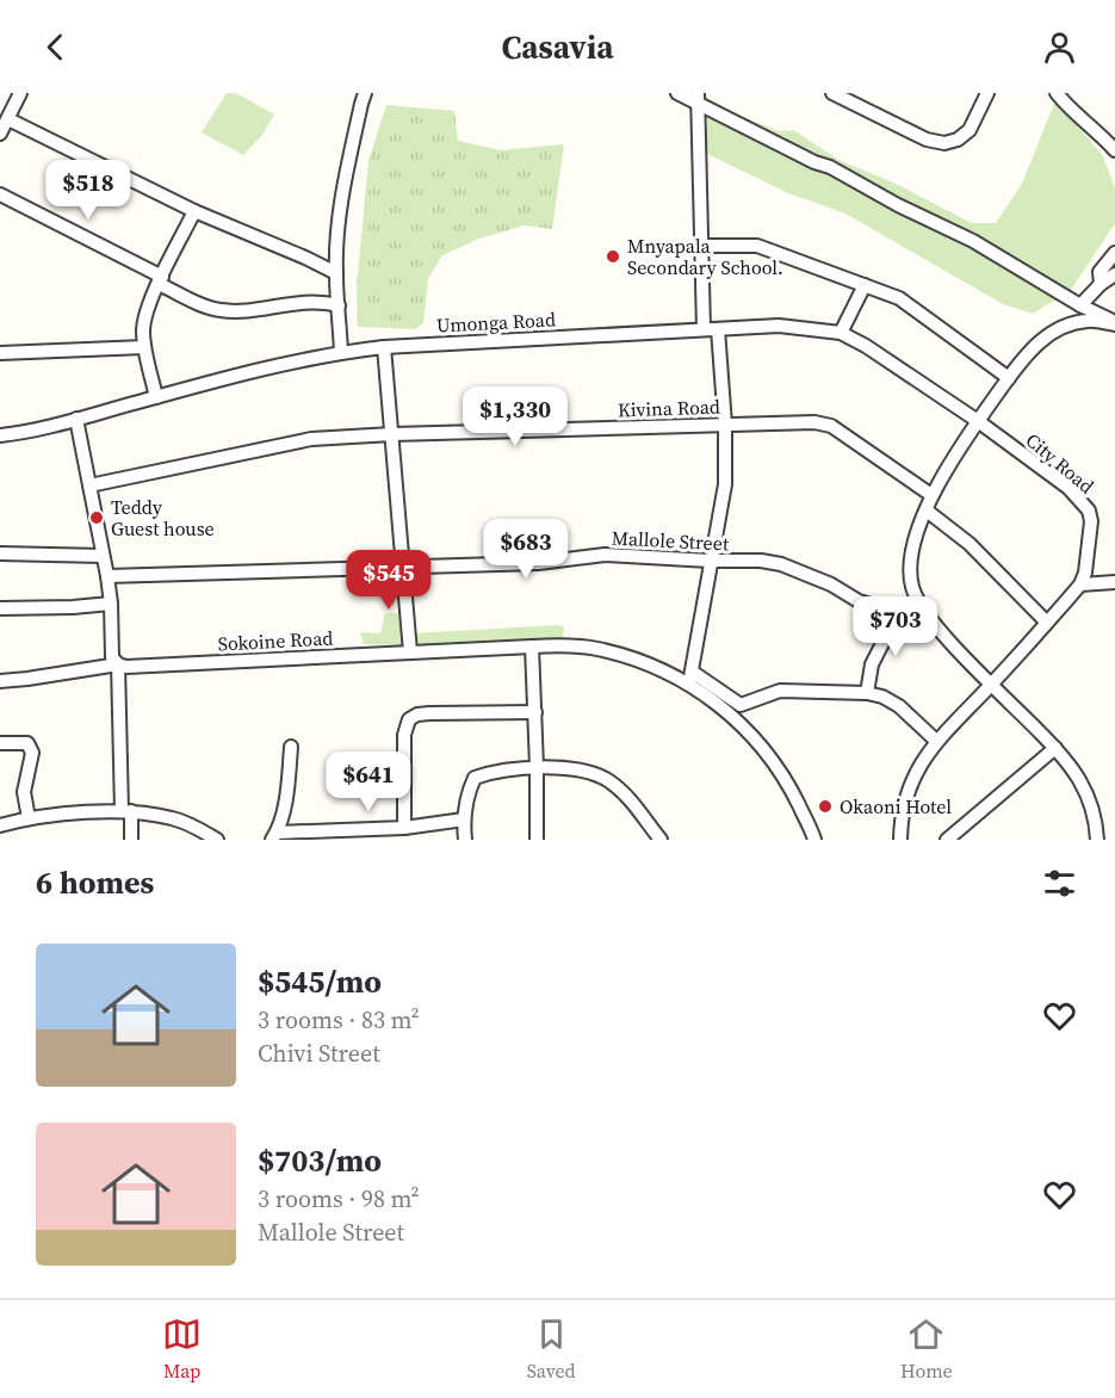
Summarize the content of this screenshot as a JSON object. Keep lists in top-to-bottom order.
{
  "streets": {
    "street": [
      "Umonga Road",
      "Kivina Road",
      "City Road",
      "Mallole Street",
      "Sokoine Road"
    ]
  },
  "crossings": [
    ["Umonga Road", "City Road"]
  ],
  "places": ["Mnyapala Secondary School.", "Teddy Guest house", "Okaoni Hotel"],
  "page": {
    "header": "Casavia",
    "price": [
      "$518",
      "$1,330",
      "$683",
      "$545",
      "$703",
      "$641"
    ],
    "heading": "6 homes",
    "list": [
      {
        "name": "$545/mo",
        "note": "3 rooms · 83 m² · Chivi Street"
      },
      {
        "name": "$703/mo",
        "note": "3 rooms · 98 m² · Mallole Street"
      }
    ],
    "tabs": ["Map", "Saved", "Home"]
  }
}
